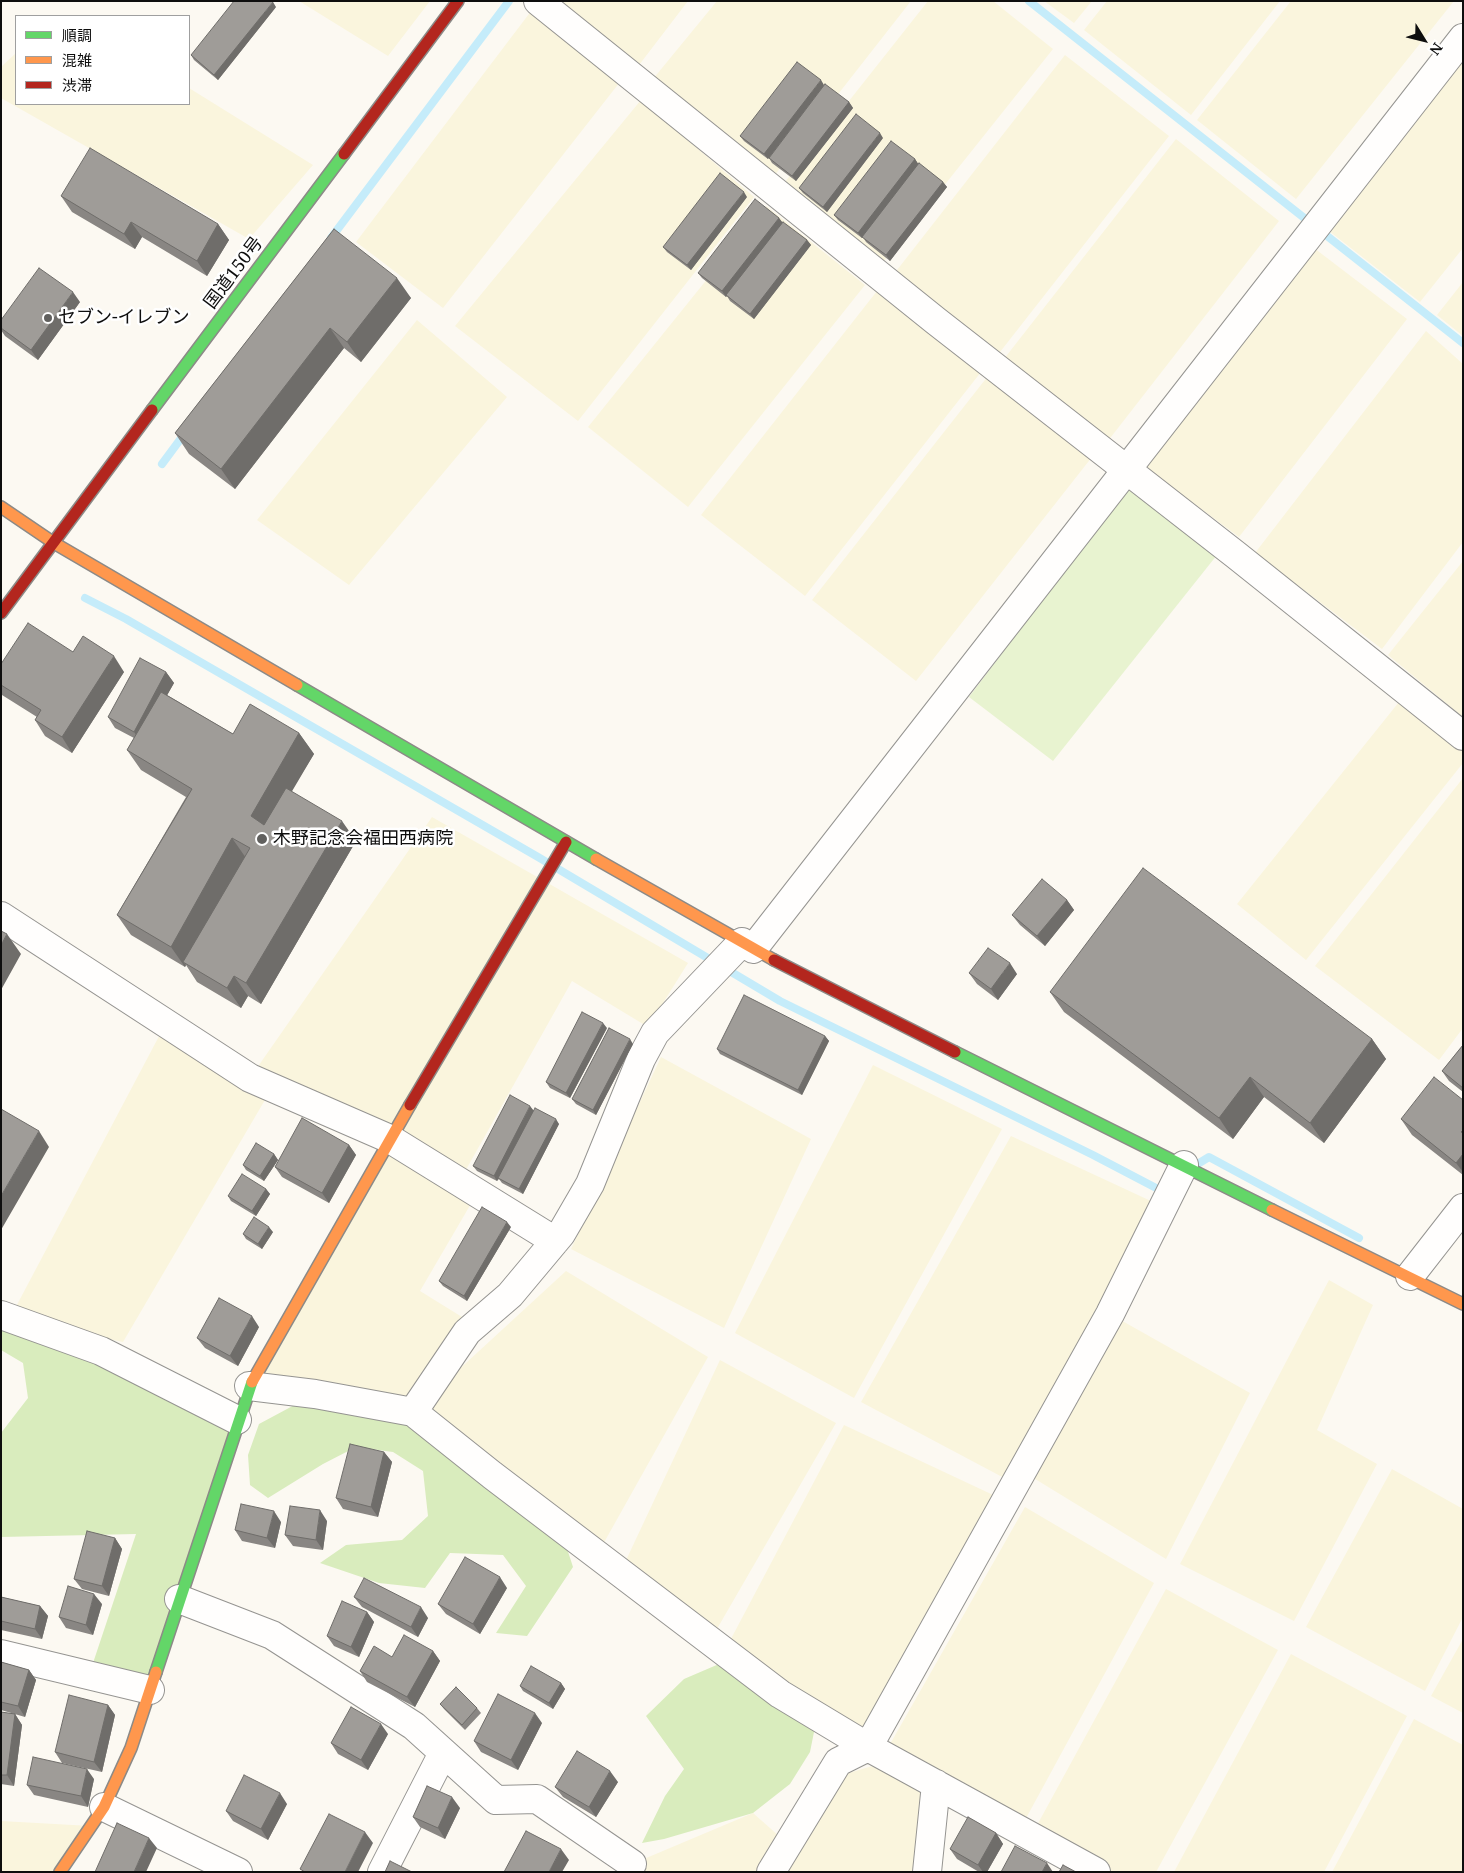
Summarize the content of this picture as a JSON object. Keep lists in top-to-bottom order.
{
  "streets": {
    "main road": ["国道150号"]
  },
  "places": ["セブン-イレブン", "木野記念会福田西病院"],
  "legend": ["順調", "混雑", "渋滞"],
  "north": "bottom right"
}
